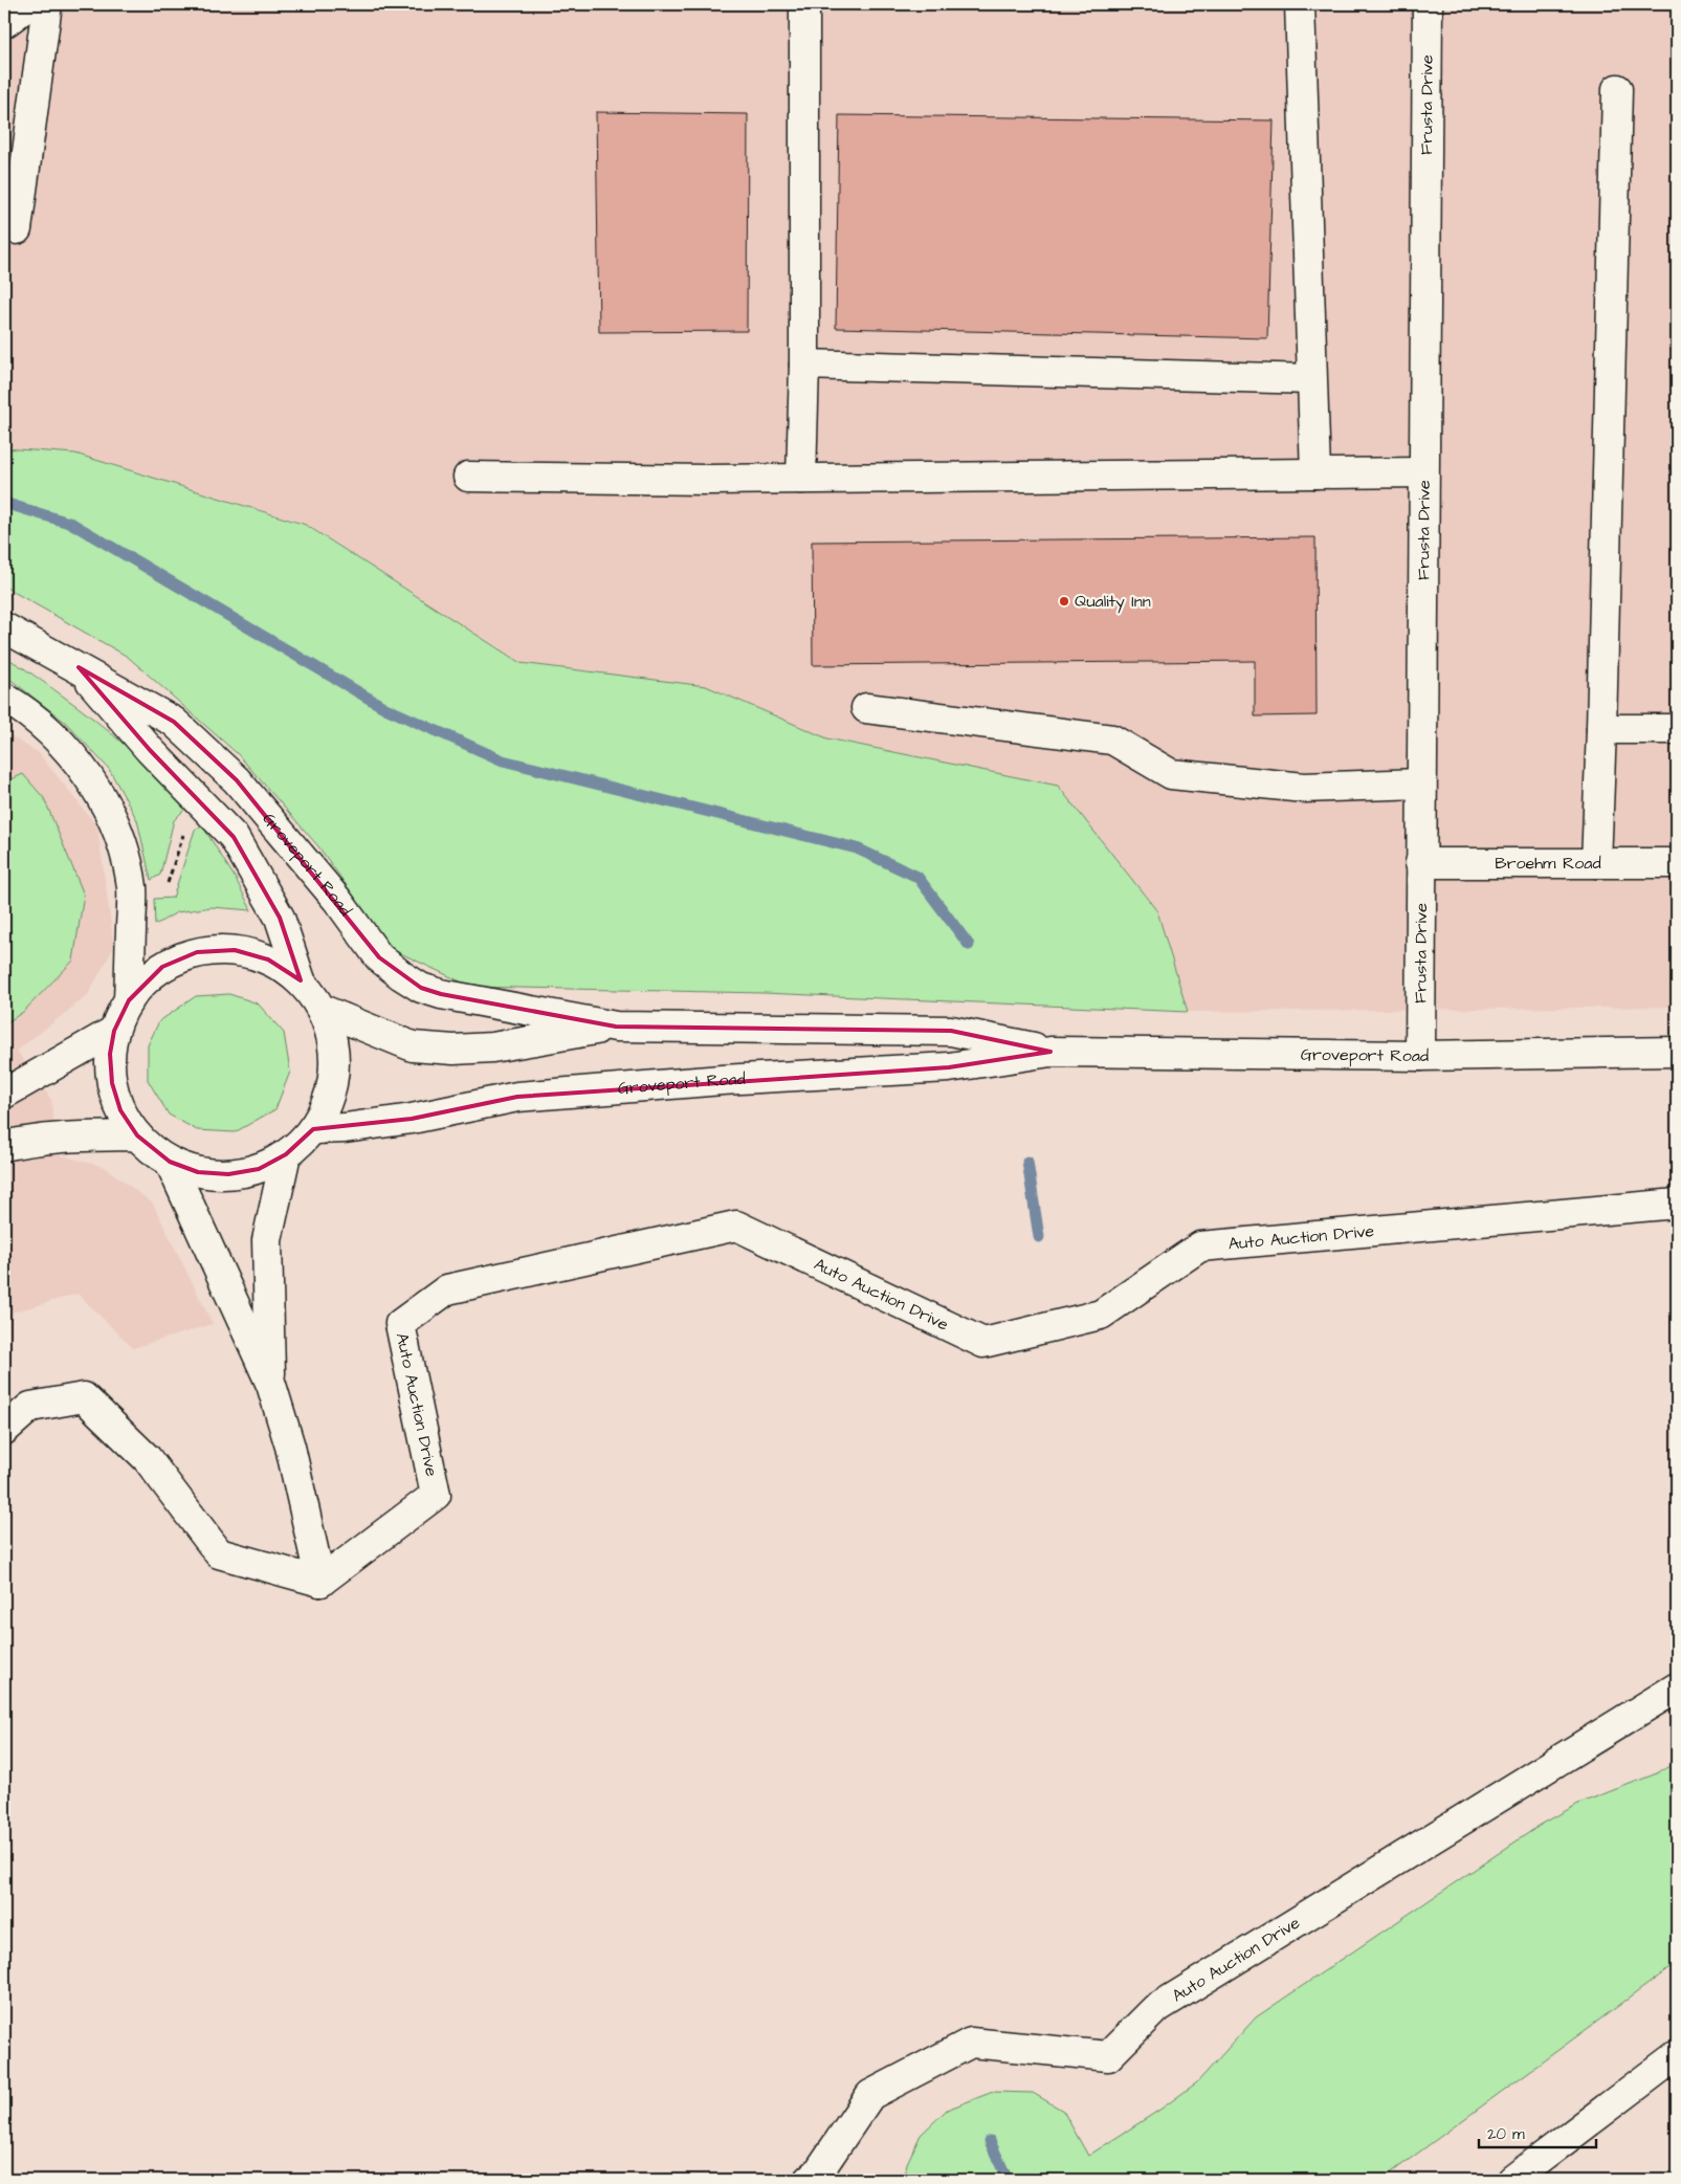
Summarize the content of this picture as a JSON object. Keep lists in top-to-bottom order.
{
  "streets": {
    "main road": [
      "Frusta Drive",
      "Broehm Road",
      "Groveport Road",
      "Auto Auction Drive"
    ]
  },
  "crossings": [
    ["Frusta Drive", "Broehm Road"],
    ["Frusta Drive", "Groveport Road"]
  ],
  "places": ["Quality Inn"],
  "scale_bar": "20 m"
}
